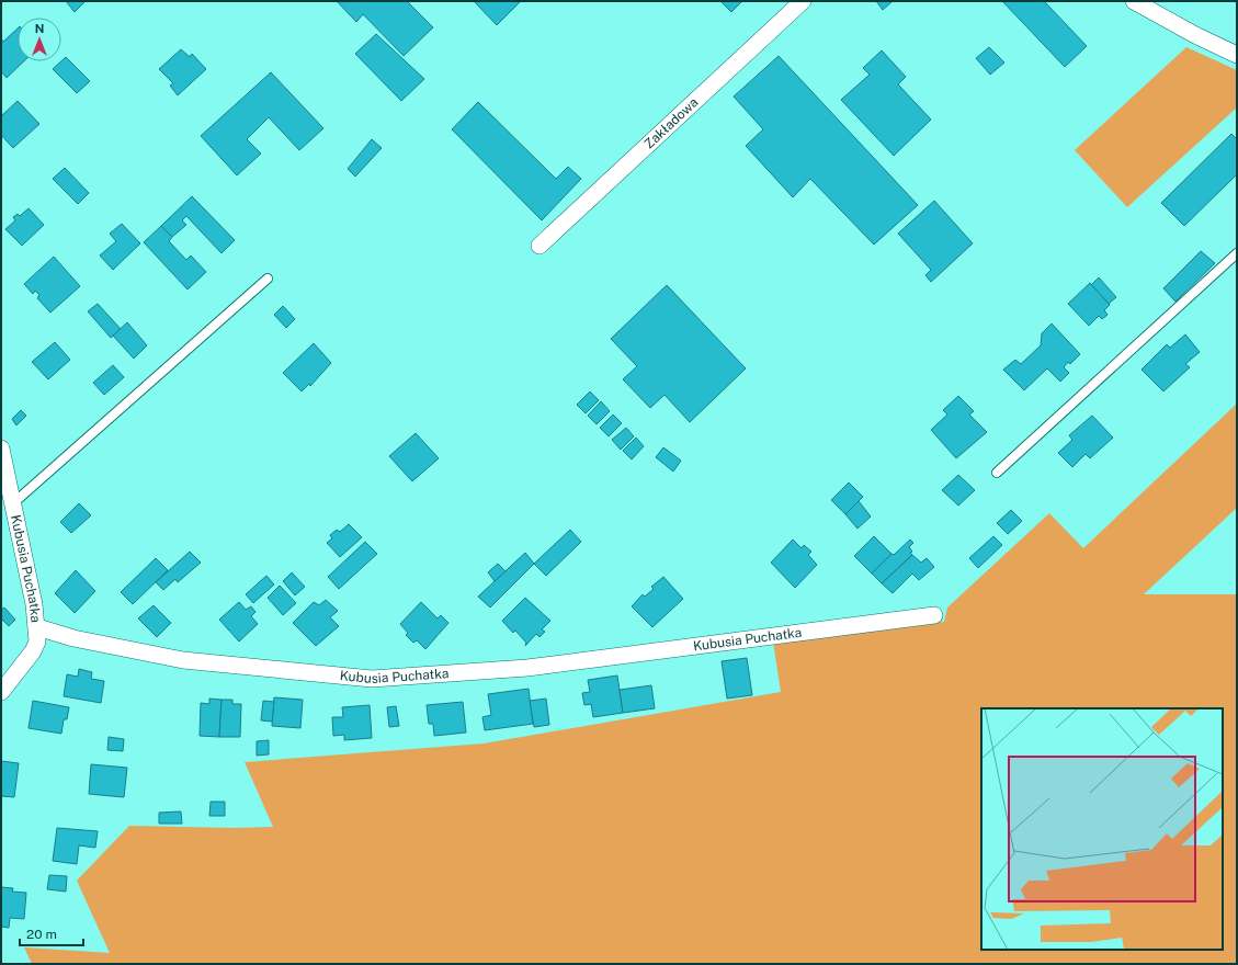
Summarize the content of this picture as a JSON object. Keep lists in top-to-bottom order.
{
  "streets": {
    "street": ["Zakładowa", "Kubusia Puchatka"]
  },
  "scale_bar": "20 m",
  "north": "top"
}
